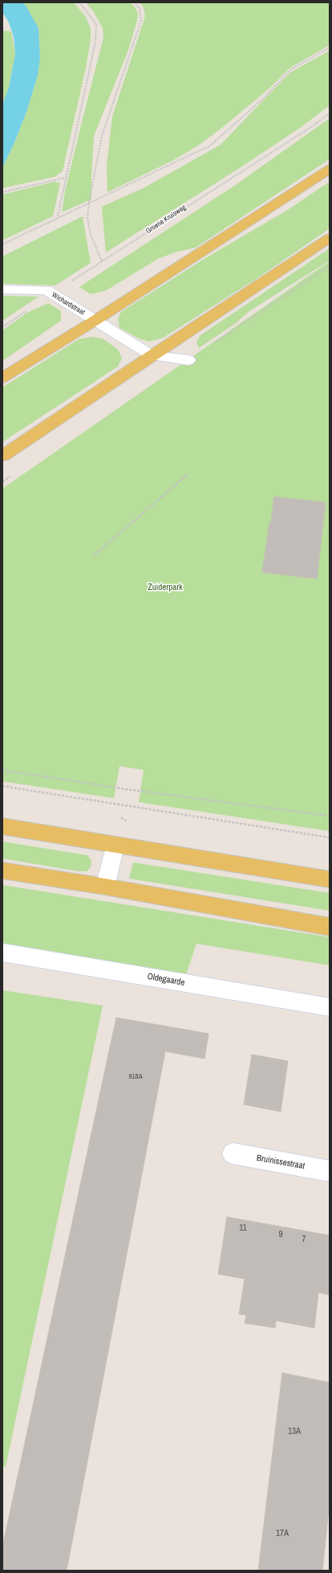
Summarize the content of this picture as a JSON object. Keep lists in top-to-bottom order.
{
  "streets": {
    "street": ["Wichardstraat", "Oldegaarde", "Bruinissestraat"],
    "path": ["Groene Kruisweg"]
  },
  "crossings": [
    ["Groene Kruisweg", "Wichardstraat"]
  ],
  "parks": ["Zuiderpark"],
  "house_numbers": [
    "918A",
    "11",
    "9",
    "7",
    "13A",
    "17A"
  ]
}
